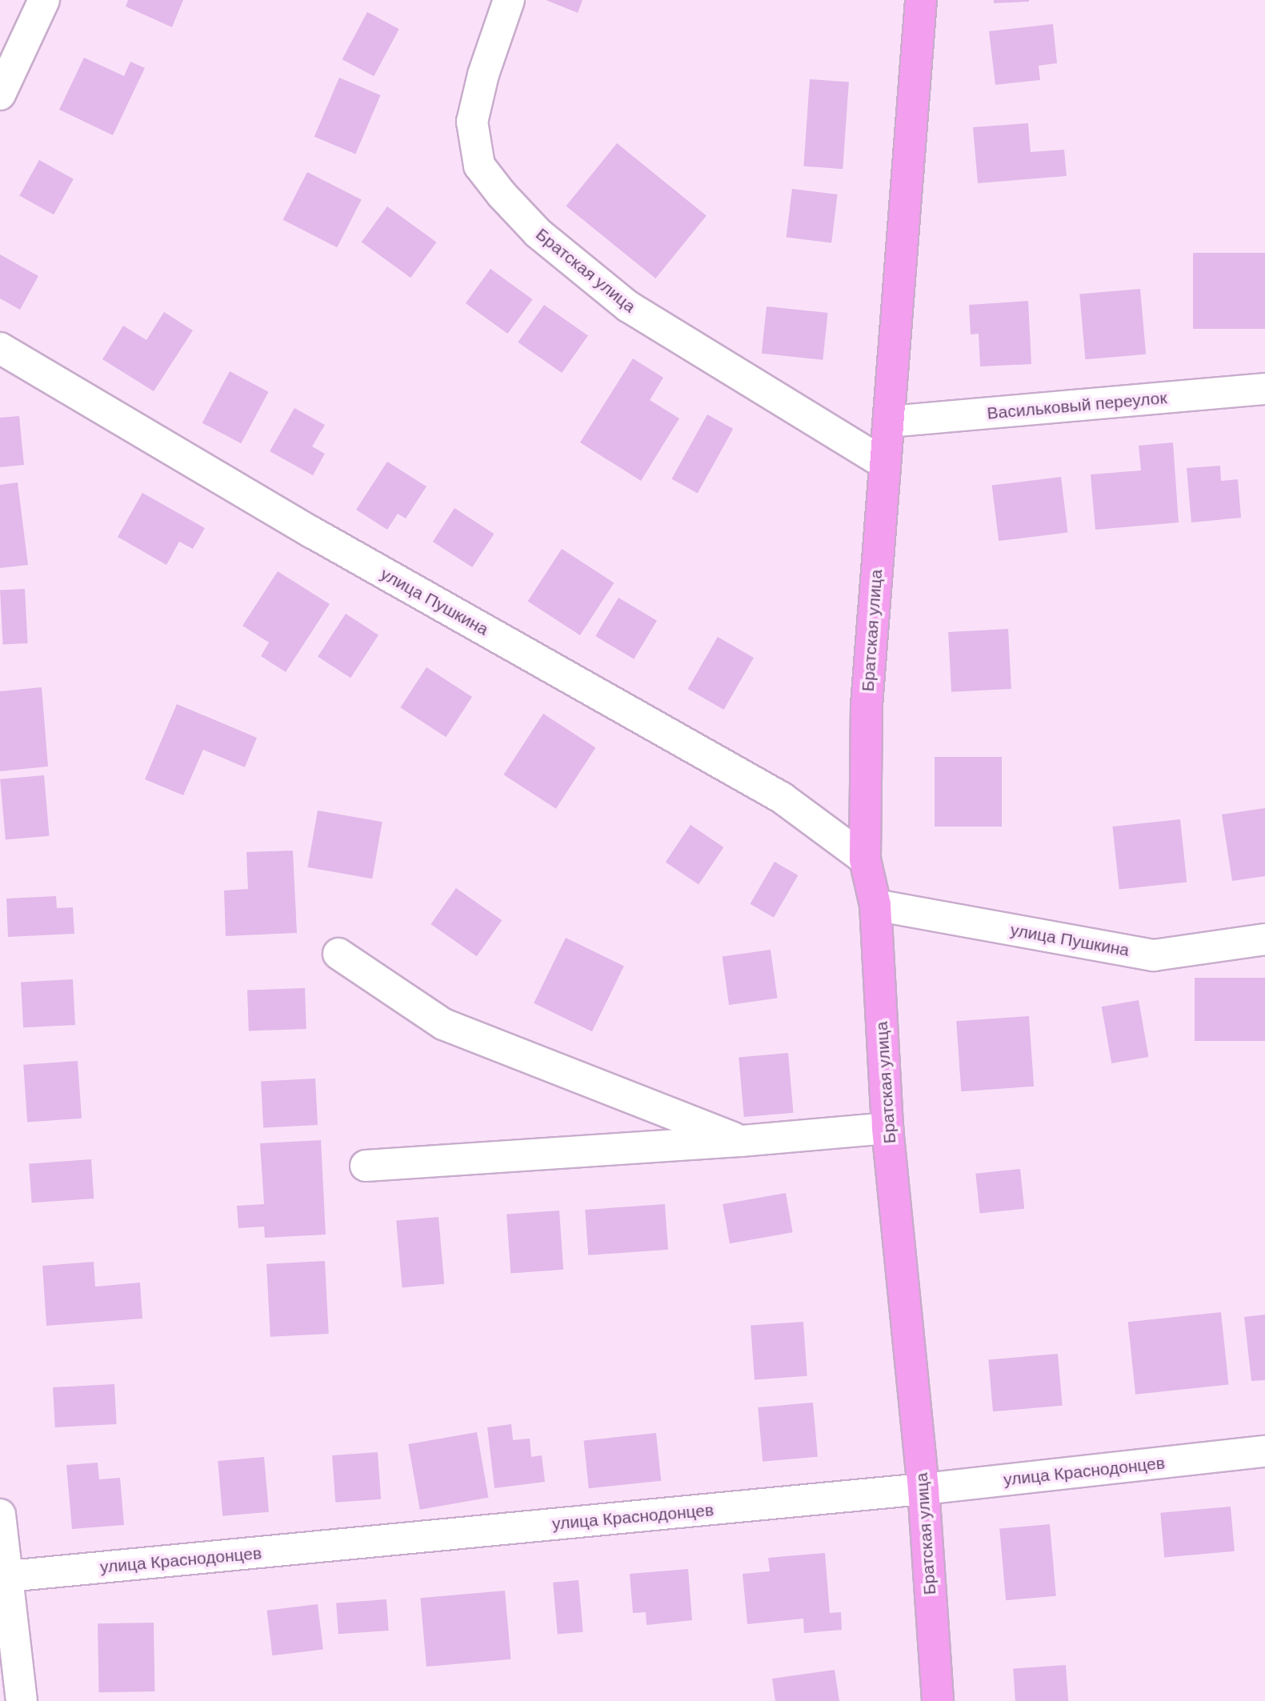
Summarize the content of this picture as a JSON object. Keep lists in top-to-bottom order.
{
  "streets": {
    "main road": ["Братская улица"],
    "street": ["Васильковый переулок", "улица Пушкина", "улица Краснодонцев"]
  },
  "crossings": [
    ["Братская улица", "Васильковый переулок"],
    ["Братская улица", "улица Пушкина"],
    ["Братская улица", "улица Краснодонцев"]
  ]
}
